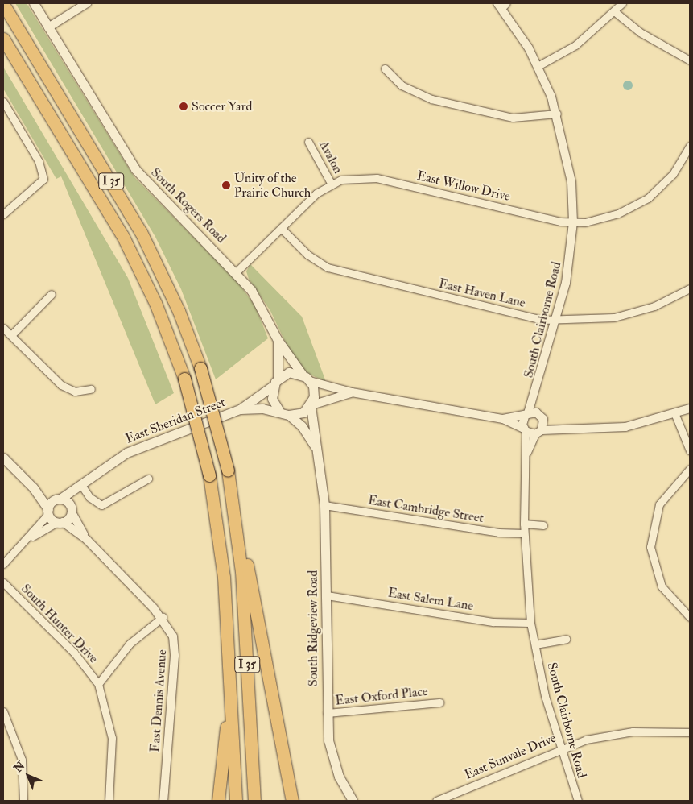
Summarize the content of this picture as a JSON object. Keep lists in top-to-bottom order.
{
  "streets": {
    "highway": ["I 35"],
    "main road": ["South Rogers Road", "East Sheridan Street", "South Ridgeview Road"],
    "street": [
      "Avalon",
      "East Willow Drive",
      "East Haven Lane",
      "South Clairborne Road",
      "East Cambridge Street",
      "East Salem Lane",
      "South Hunter Drive",
      "East Oxford Place",
      "East Dennis Avenue",
      "East Sunvale Drive"
    ]
  },
  "crossings": [
    ["Avalon", "East Willow Drive"],
    ["East Willow Drive", "South Rogers Road"],
    ["East Willow Drive", "East Haven Lane"],
    ["East Willow Drive", "South Clairborne Road"],
    ["East Haven Lane", "South Clairborne Road"],
    ["South Clairborne Road", "East Cambridge Street"],
    ["South Clairborne Road", "East Salem Lane"],
    ["South Clairborne Road", "East Sunvale Drive"],
    ["East Sheridan Street", "South Ridgeview Road"],
    ["East Cambridge Street", "South Ridgeview Road"],
    ["East Salem Lane", "South Ridgeview Road"],
    ["South Ridgeview Road", "East Oxford Place"]
  ],
  "places": ["Soccer Yard", "Unity of the Prairie Church"],
  "north": "top left"
}
